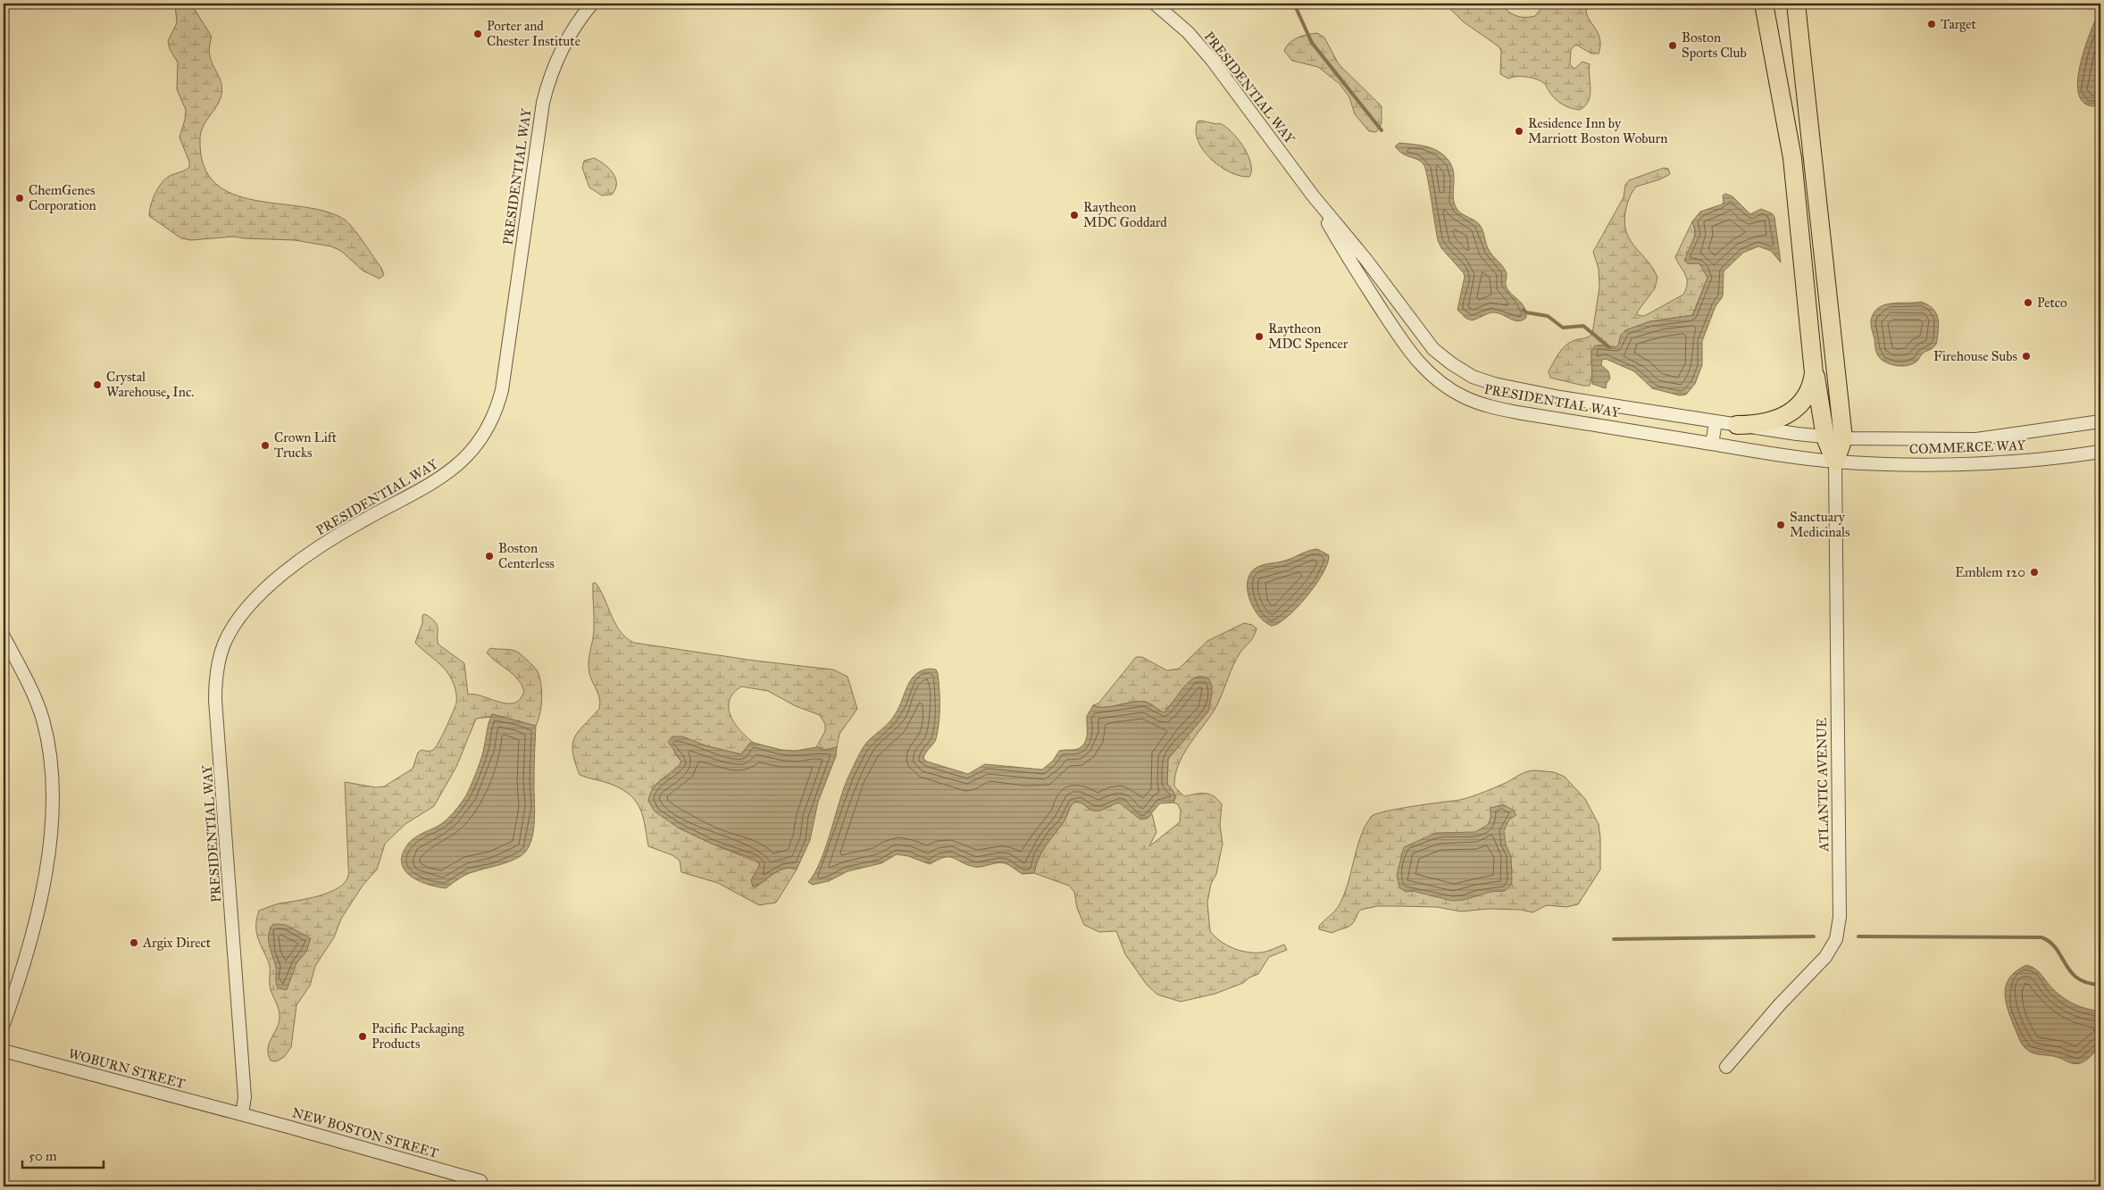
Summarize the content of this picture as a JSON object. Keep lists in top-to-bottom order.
{
  "streets": {
    "street": [
      "PRESIDENTIAL WAY",
      "COMMERCE WAY",
      "ATLANTIC AVENUE",
      "WOBURN STREET",
      "NEW BOSTON STREET"
    ]
  },
  "crossings": [
    ["PRESIDENTIAL WAY", "COMMERCE WAY"],
    ["PRESIDENTIAL WAY", "ATLANTIC AVENUE"],
    ["PRESIDENTIAL WAY", "WOBURN STREET"],
    ["PRESIDENTIAL WAY", "NEW BOSTON STREET"],
    ["COMMERCE WAY", "ATLANTIC AVENUE"],
    ["WOBURN STREET", "NEW BOSTON STREET"]
  ],
  "places": [
    "Target",
    "Porter and Chester Institute",
    "Boston Sports Club",
    "Residence Inn by Marriott Boston Woburn",
    "ChemGenes Corporation",
    "Raytheon MDC Goddard",
    "Petco",
    "Raytheon MDC Spencer",
    "Firehouse Subs",
    "Crystal Warehouse, Inc.",
    "Crown Lift Trucks",
    "Sanctuary Medicinals",
    "Boston Centerless",
    "Emblem 120",
    "Argix Direct",
    "Pacific Packaging Products"
  ],
  "scale_bar": "50 m"
}
